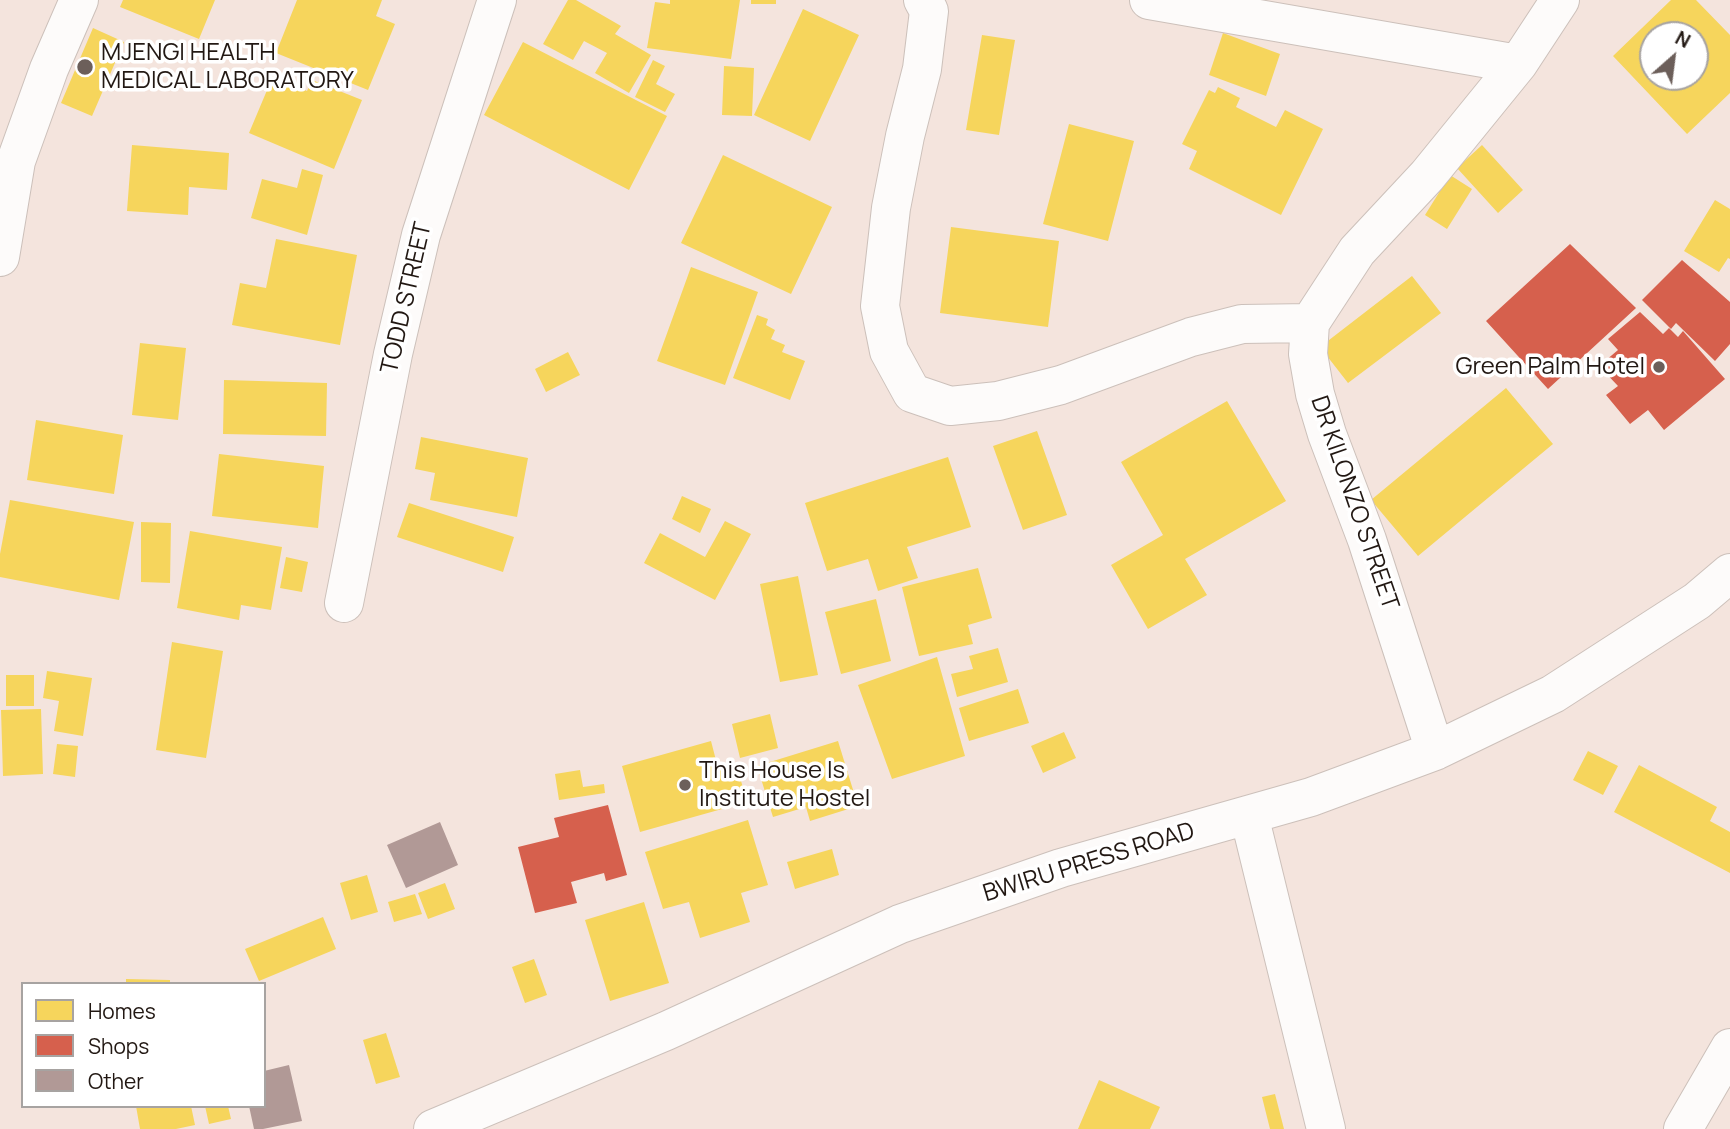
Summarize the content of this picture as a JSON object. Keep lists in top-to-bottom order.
{
  "streets": {
    "street": ["TODD STREET", "DR KILONZO STREET", "BWIRU PRESS ROAD"]
  },
  "crossings": [
    ["DR KILONZO STREET", "BWIRU PRESS ROAD"]
  ],
  "places": ["MJENGI HEALTH MEDICAL LABORATORY", "Green Palm Hotel", "This House Is Institute Hostel"],
  "legend": ["Homes", "Shops", "Other"],
  "north": "top right"
}
